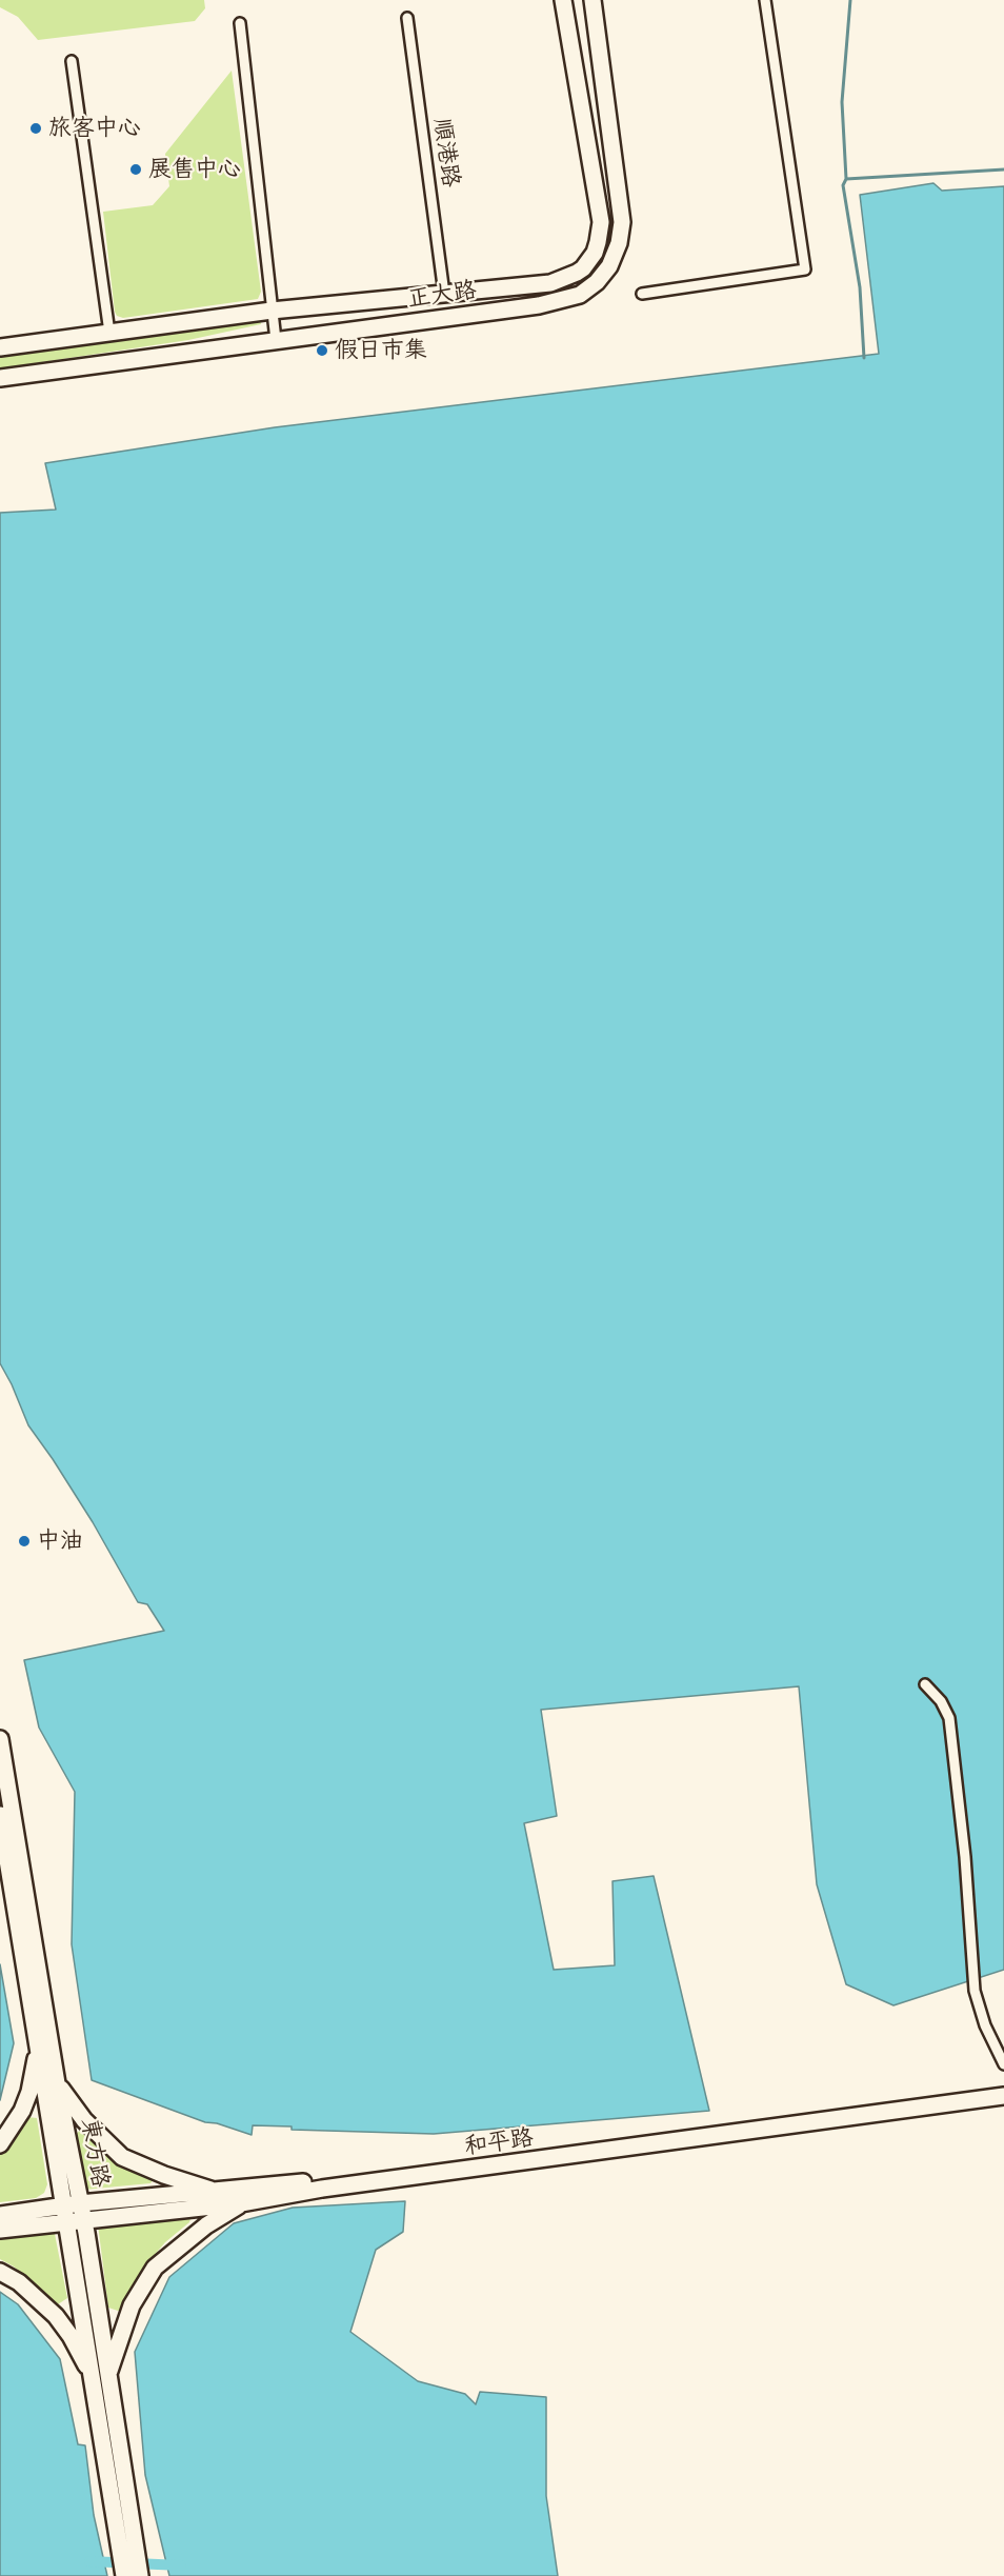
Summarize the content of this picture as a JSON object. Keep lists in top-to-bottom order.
{
  "streets": {
    "main road": ["正大路", "和平路", "東方路"],
    "street": ["順港路"]
  },
  "crossings": [
    ["順港路", "正大路"],
    ["和平路", "東方路"]
  ],
  "places": [
    "旅客中心",
    "展售中心",
    "假日市集",
    "中油"
  ]
}
